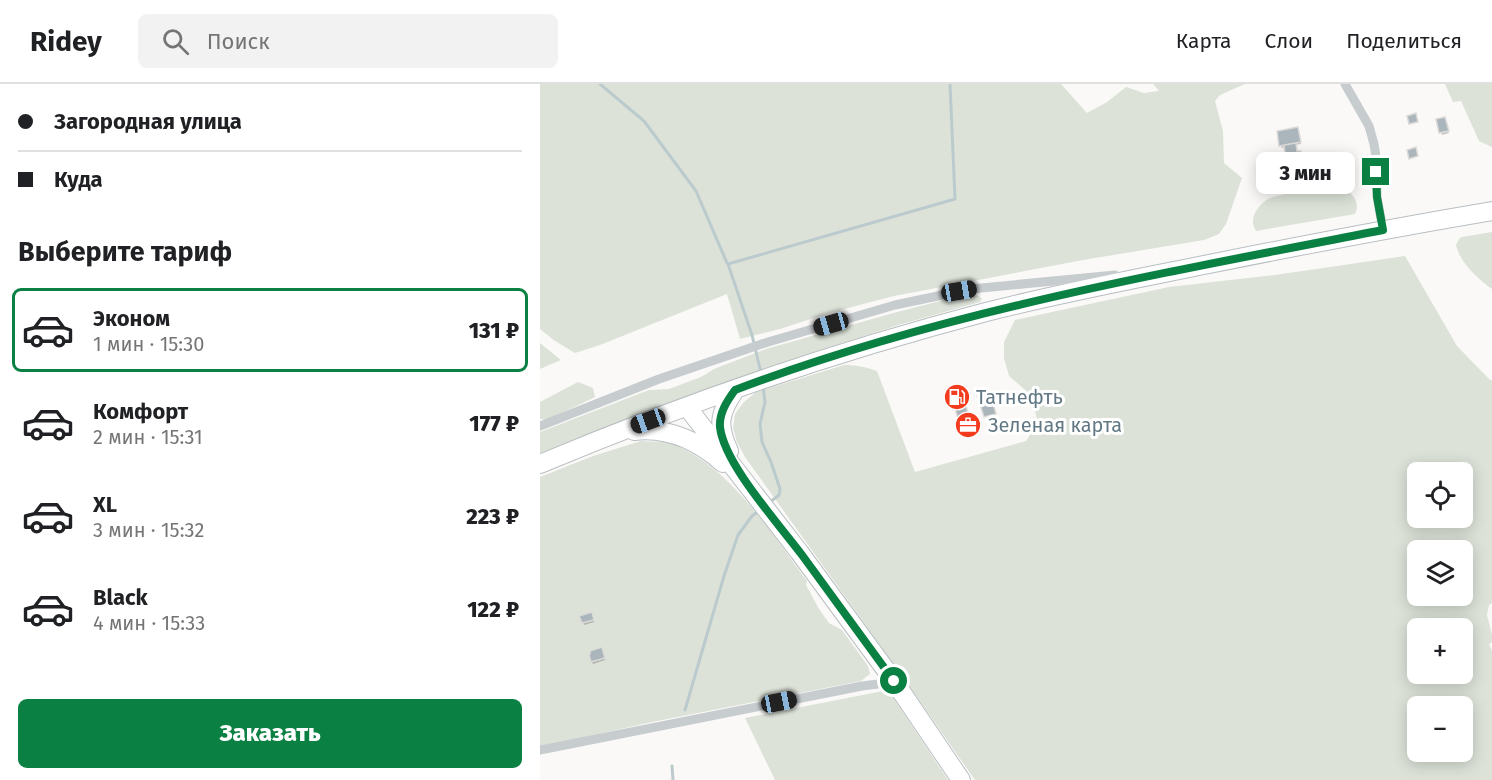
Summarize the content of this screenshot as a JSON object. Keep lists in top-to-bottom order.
{
  "places": {
    "fuel station": ["Татнефть"],
    "office": ["Зеленая карта"]
  },
  "page": {
    "header": "Ridey",
    "search": "Поиск",
    "nav": ["Карта", "Слои", "Поделиться"],
    "banner": ["Загородная улица", "Куда"],
    "bubble": "3 мин",
    "heading": "Выберите тариф",
    "list": [
      {
        "name": "Эконом",
        "note": "1 мин · 15:30",
        "value": "131 ₽"
      },
      {
        "name": "Комфорт",
        "note": "2 мин · 15:31",
        "value": "177 ₽"
      },
      {
        "name": "XL",
        "note": "3 мин · 15:32",
        "value": "223 ₽"
      },
      {
        "name": "Black",
        "note": "4 мин · 15:33",
        "value": "122 ₽"
      }
    ],
    "map_buttons": ["+", "−"],
    "buttons": "Заказать"
  }
}
